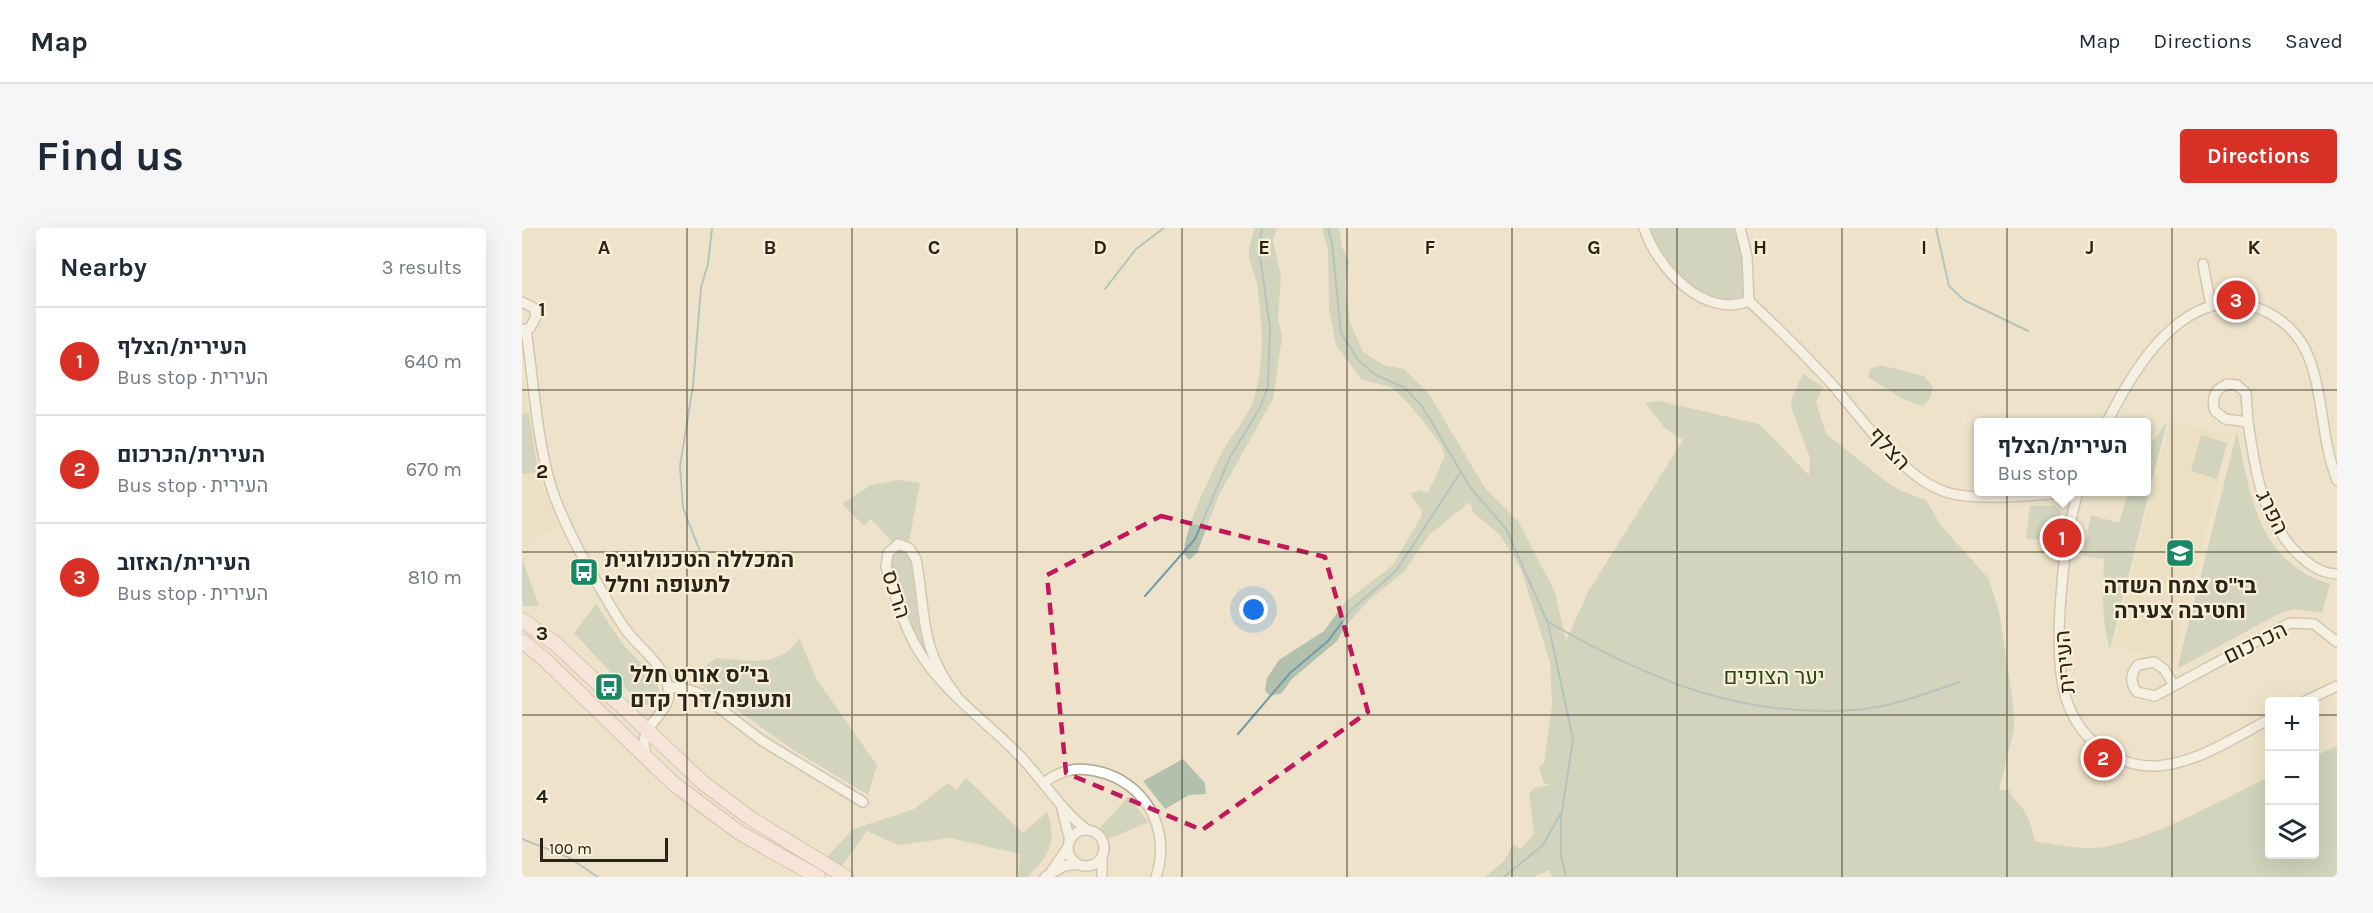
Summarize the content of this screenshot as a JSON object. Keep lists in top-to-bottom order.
{
  "streets": {
    "street": [
      "הצלף",
      "הפרג",
      "הרכס",
      "הכרכום",
      "העירית"
    ]
  },
  "parks": ["יער הצופים"],
  "places": {
    "school or university": ["בי\"ס צמח השדה וחטיבה צעירה"],
    "bus stop": ["המכללה הטכנולוגית לתעופה וחלל", "בי״ס אורט חלל ותעופה/דרך קדם"]
  },
  "scale_bar": "100 m",
  "page": {
    "header": "Map",
    "nav": ["Map", "Directions", "Saved"],
    "buttons": "Directions",
    "title": "Find us",
    "heading": ["Nearby", "3 results"],
    "pins": ["3", "1", "2"],
    "list": [
      {
        "mark": "1",
        "name": "העירית/הצלף",
        "note": "Bus stop · העירית",
        "value": "640 m"
      },
      {
        "mark": "2",
        "name": "העירית/הכרכום",
        "note": "Bus stop · העירית",
        "value": "670 m"
      },
      {
        "mark": "3",
        "name": "העירית/האזוב",
        "note": "Bus stop · העירית",
        "value": "810 m"
      }
    ],
    "popup": ["העירית/הצלף", "Bus stop"],
    "map_buttons": ["+", "−"],
    "scale": "100 m"
  },
  "grid": {
    "columns": [
      "A",
      "B",
      "C",
      "D",
      "E",
      "F",
      "G",
      "H",
      "I",
      "J",
      "K"
    ],
    "rows": [
      "1",
      "2",
      "3",
      "4"
    ]
  }
}
